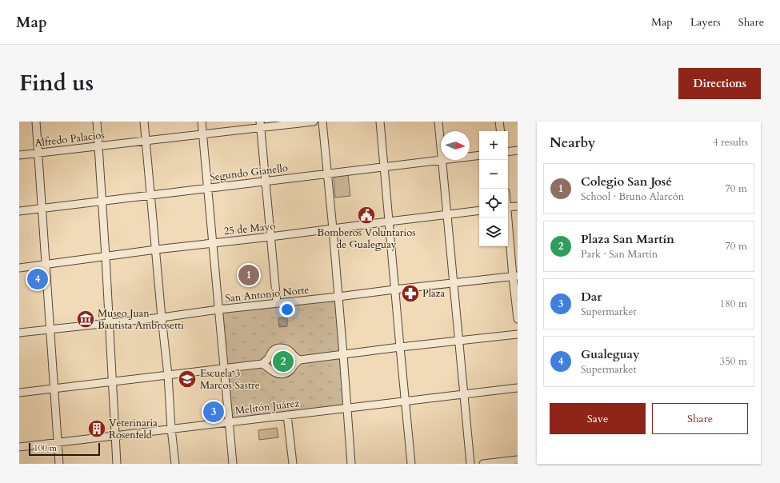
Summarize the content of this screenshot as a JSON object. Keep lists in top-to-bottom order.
{
  "streets": {
    "street": [
      "Alfredo Palacios",
      "Segundo Gianello",
      "25 de Mayo",
      "San Antonio Norte",
      "Melitón Juárez"
    ]
  },
  "places": {
    "public building": ["Bomberos Voluntarios de Gualeguay"],
    "pharmacy": ["Plaza"],
    "museum": ["Museo Juan Bautista Ambrosetti"],
    "school or university": ["Escuela 3 Marcos Sastre"],
    "building": ["Veterinaria Rosenfeld"]
  },
  "scale_bar": "100 m",
  "north": "right",
  "page": {
    "header": "Map",
    "nav": ["Map", "Layers", "Share"],
    "title": "Find us",
    "buttons": [
      "Directions",
      ["Save", "Share"]
    ],
    "heading": ["Nearby", "4 results"],
    "map_buttons": ["+", "−"],
    "list": [
      {
        "mark": "1",
        "name": "Colegio San José",
        "note": "School · Bruno Alarcón",
        "value": "70 m"
      },
      {
        "mark": "2",
        "name": "Plaza San Martín",
        "note": "Park · San Martín",
        "value": "70 m"
      },
      {
        "mark": "3",
        "name": "Dar",
        "note": "Supermarket",
        "value": "180 m"
      },
      {
        "mark": "4",
        "name": "Gualeguay",
        "note": "Supermarket",
        "value": "350 m"
      }
    ],
    "pins": [
      "1",
      "4",
      "2",
      "3"
    ],
    "scale": "100 m"
  }
}
